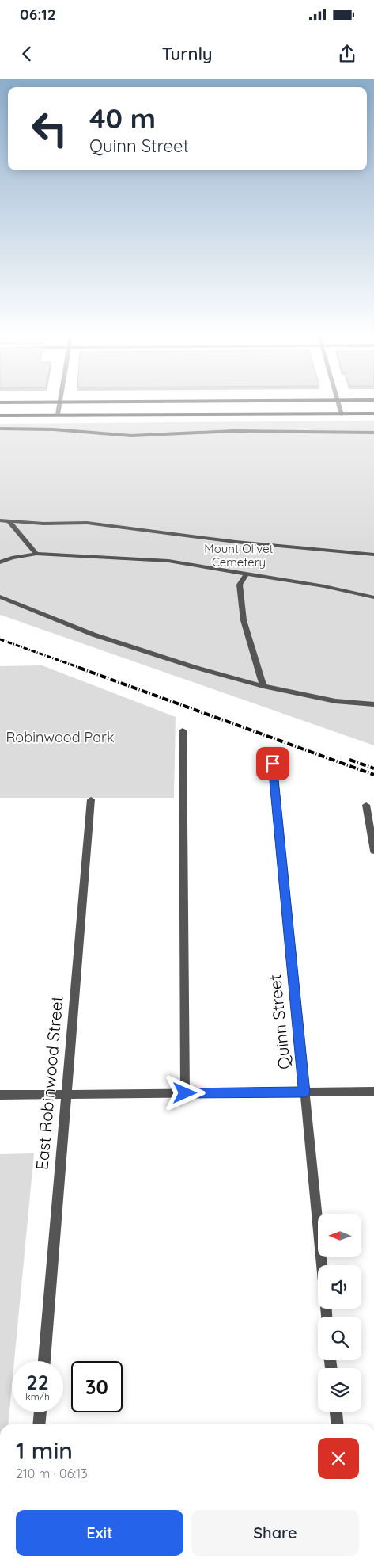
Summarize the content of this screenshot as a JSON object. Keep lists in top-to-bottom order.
{
  "streets": {
    "street": ["Quinn Street", "East Robinwood Street"]
  },
  "parks": ["Mount Olivet Cemetery", "Robinwood Park"],
  "north": "left",
  "page": {
    "status": "06:12",
    "header": "Turnly",
    "turn": ["40 m", "Quinn Street"],
    "speed": "22 km/h",
    "limit": "30",
    "heading": ["1 min", "210 m · 06:13"],
    "buttons": ["Exit", "Share"]
  }
}
